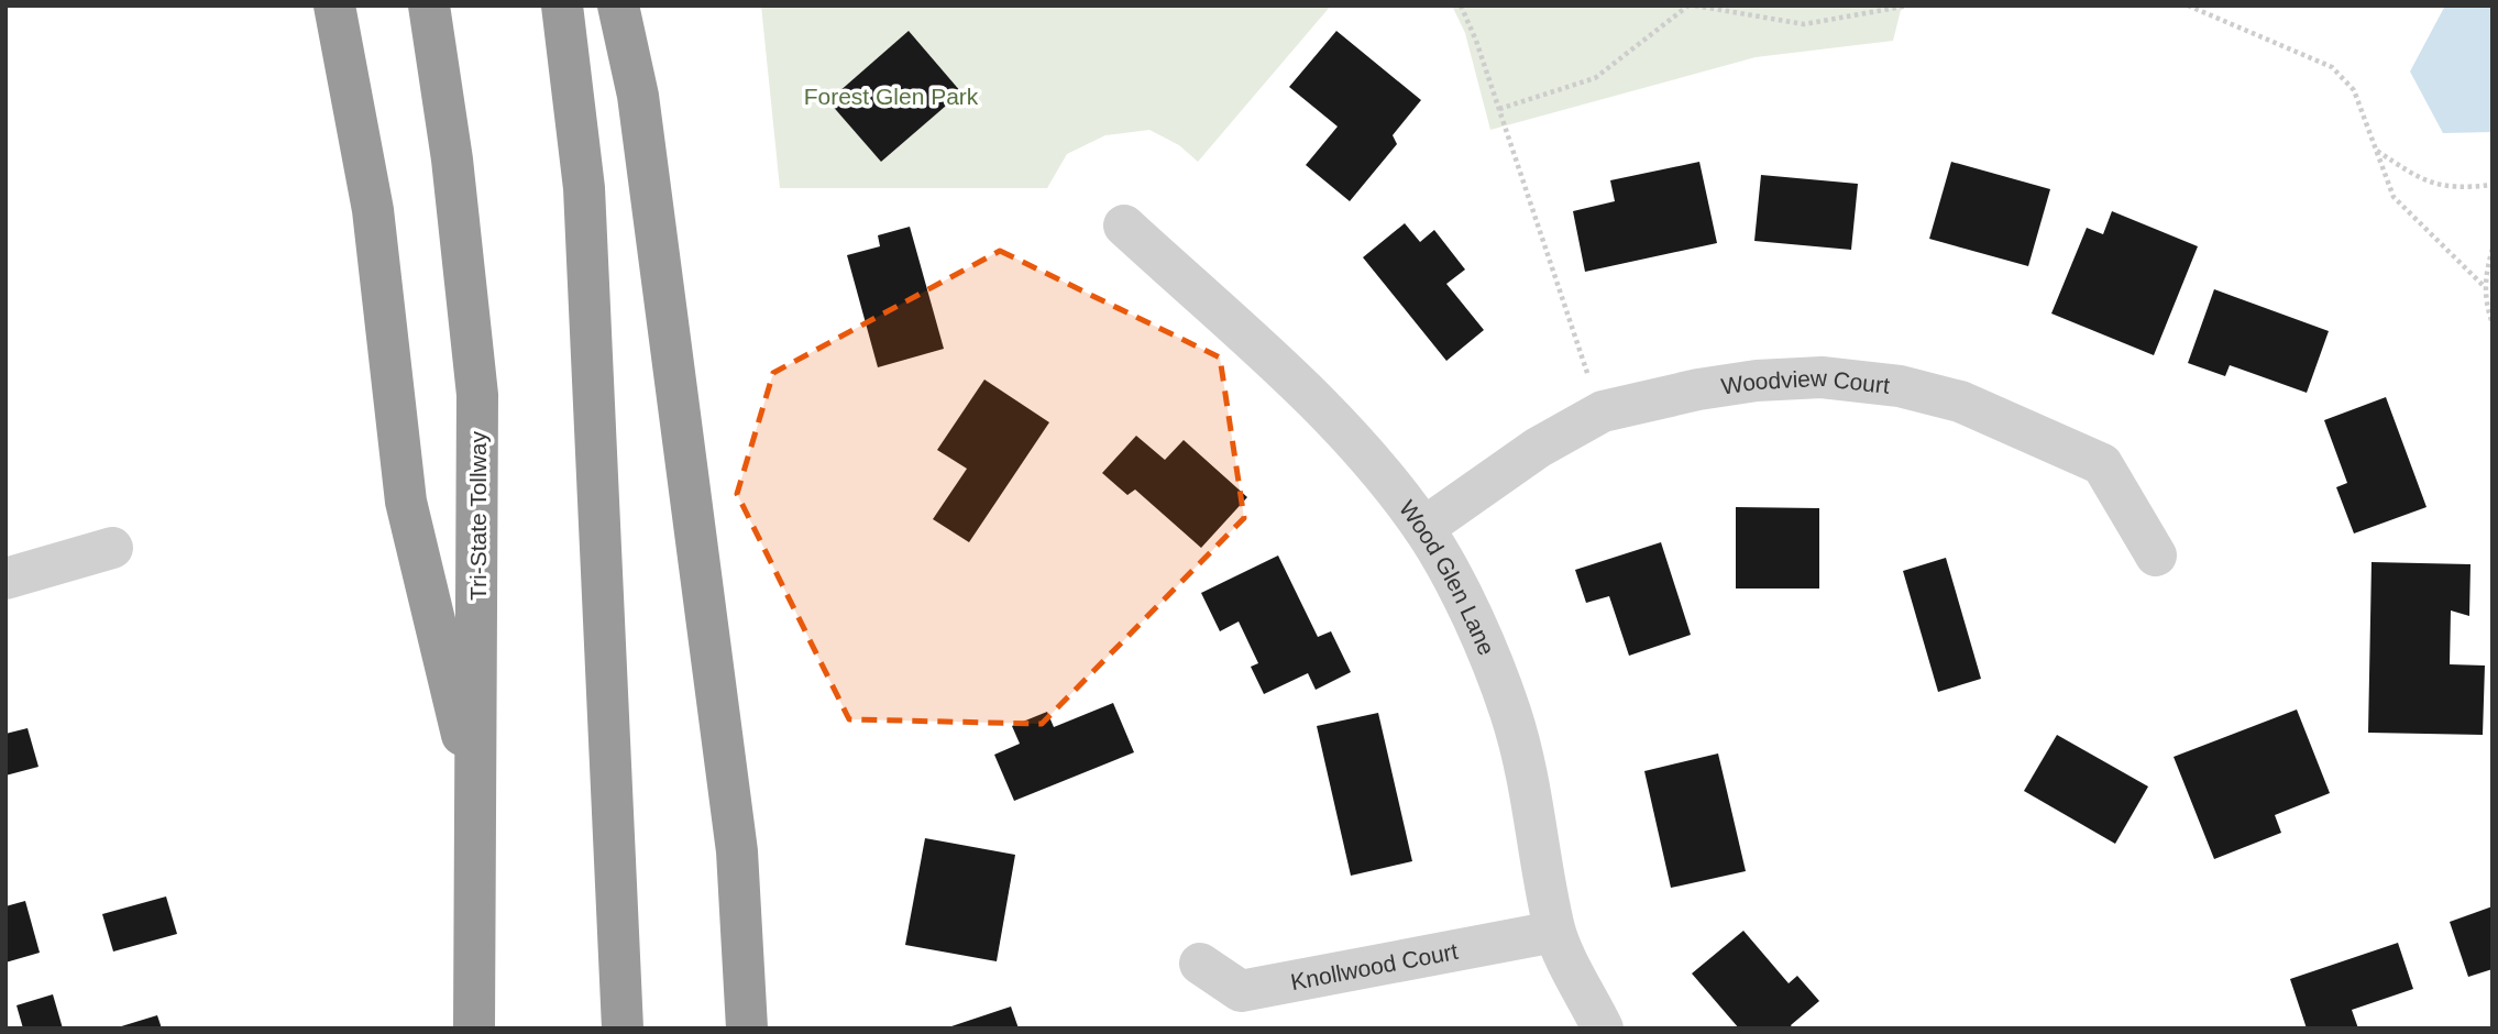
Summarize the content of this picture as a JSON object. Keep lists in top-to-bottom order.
{
  "streets": {
    "highway": ["Tri-State Tollway"],
    "street": ["Woodview Court", "Wood Glen Lane", "Knollwood Court"]
  },
  "crossings": [
    ["Woodview Court", "Wood Glen Lane"],
    ["Wood Glen Lane", "Knollwood Court"]
  ],
  "parks": ["Forest Glen Park"]
}
